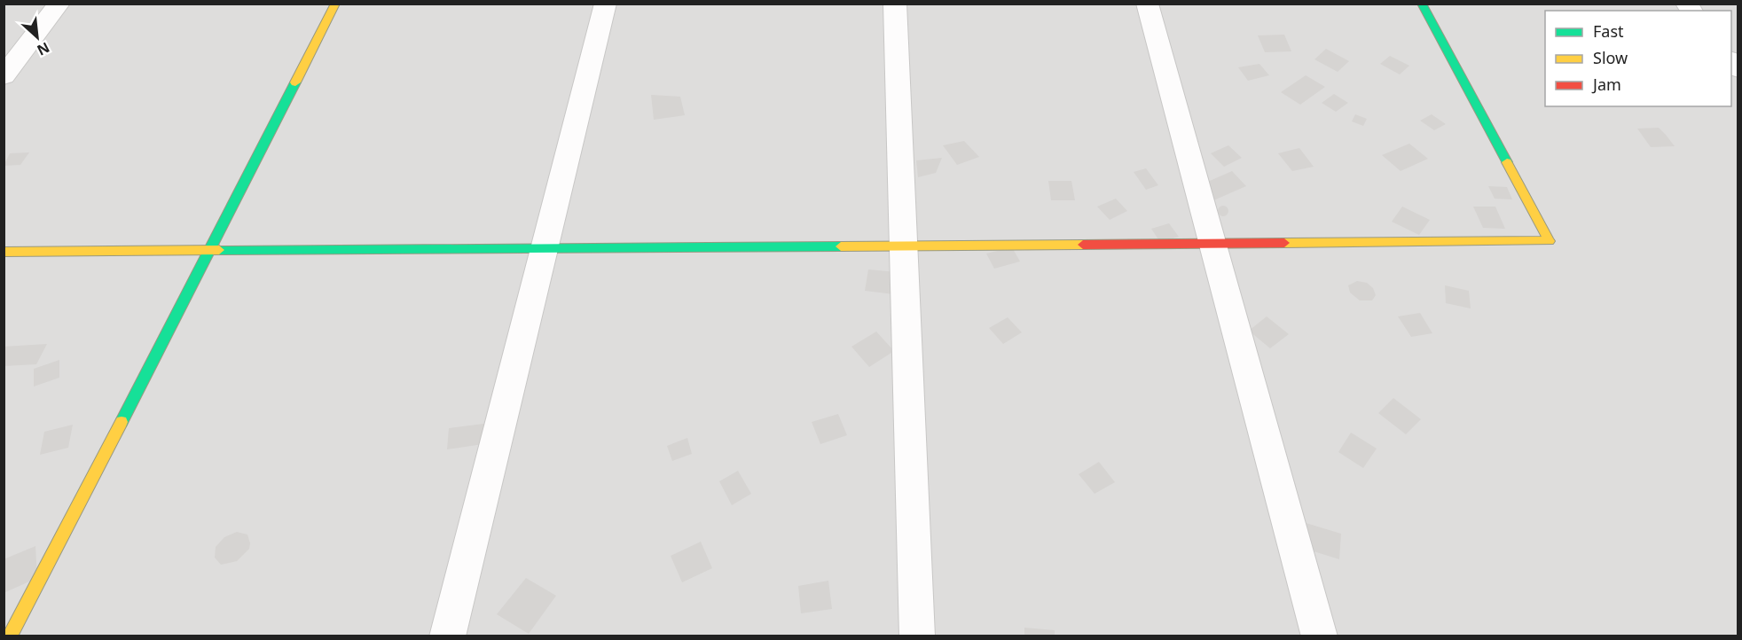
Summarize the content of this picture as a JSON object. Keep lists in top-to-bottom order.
{
  "legend": ["Fast", "Slow", "Jam"],
  "north": "bottom right"
}
